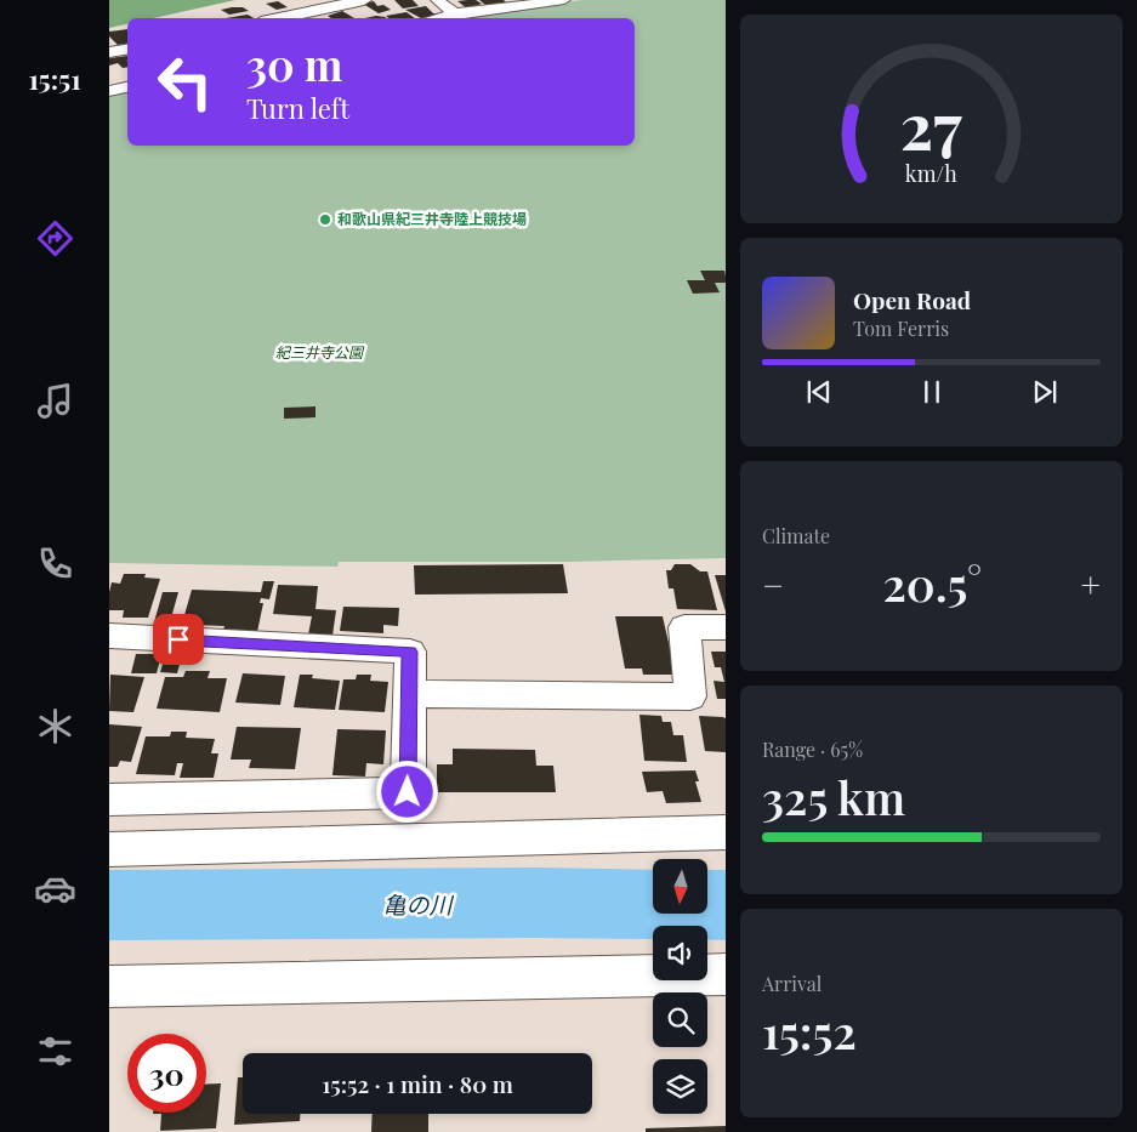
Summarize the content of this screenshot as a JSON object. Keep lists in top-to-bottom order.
{
  "water": ["亀の川"],
  "parks": ["紀三井寺公園"],
  "places": ["和歌山県紀三井寺陸上競技場"],
  "north": "bottom",
  "page": {
    "tabs": "15:51",
    "turn": ["30 m", "Turn left"],
    "song": ["Open Road", "Tom Ferris"],
    "tile": [
      "Climate",
      ["Range · 65%", "325 km"],
      ["Arrival", "15:52"]
    ],
    "heat": ["−", "20.5°", "+"],
    "limit": "30",
    "trip": "15:52 · 1 min · 80 m",
    "gauge": ["27", "km/h"]
  }
}
